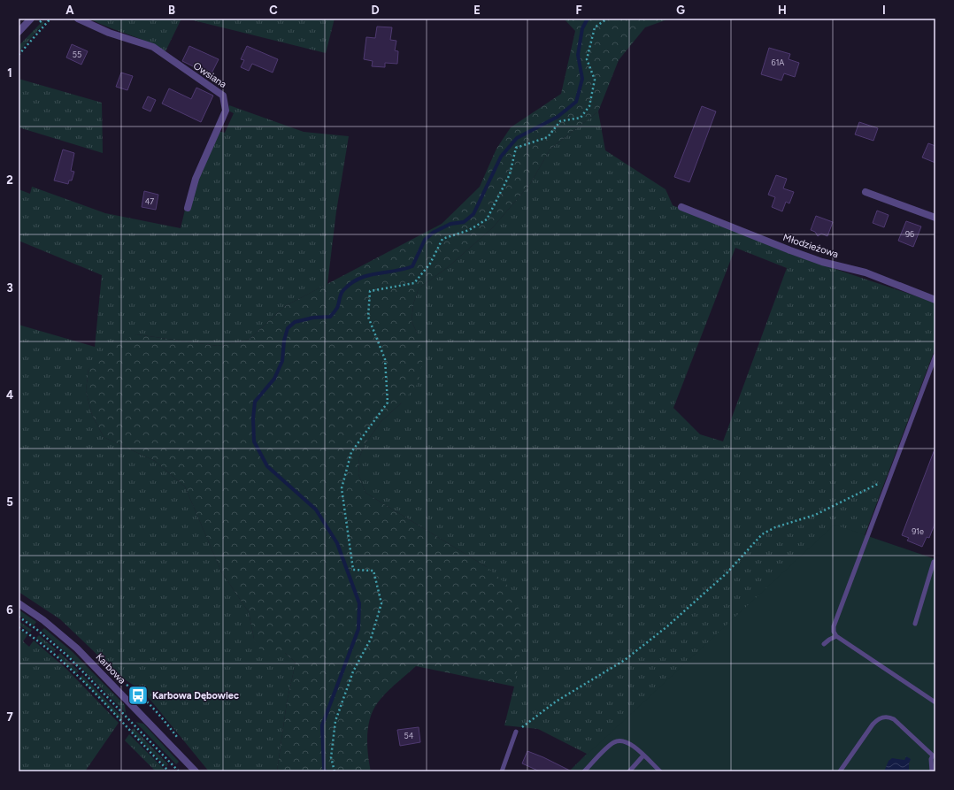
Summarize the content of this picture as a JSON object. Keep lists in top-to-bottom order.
{
  "streets": {
    "street": ["Owsiana", "Młodzieżowa", "Karbowa"]
  },
  "places": {
    "bus stop": ["Karbowa Dębowiec"]
  },
  "house_numbers": [
    "55",
    "61A",
    "47",
    "96",
    "91e",
    "54"
  ],
  "grid": {
    "columns": [
      "A",
      "B",
      "C",
      "D",
      "E",
      "F",
      "G",
      "H",
      "I"
    ],
    "rows": [
      "1",
      "2",
      "3",
      "4",
      "5",
      "6",
      "7"
    ]
  }
}
